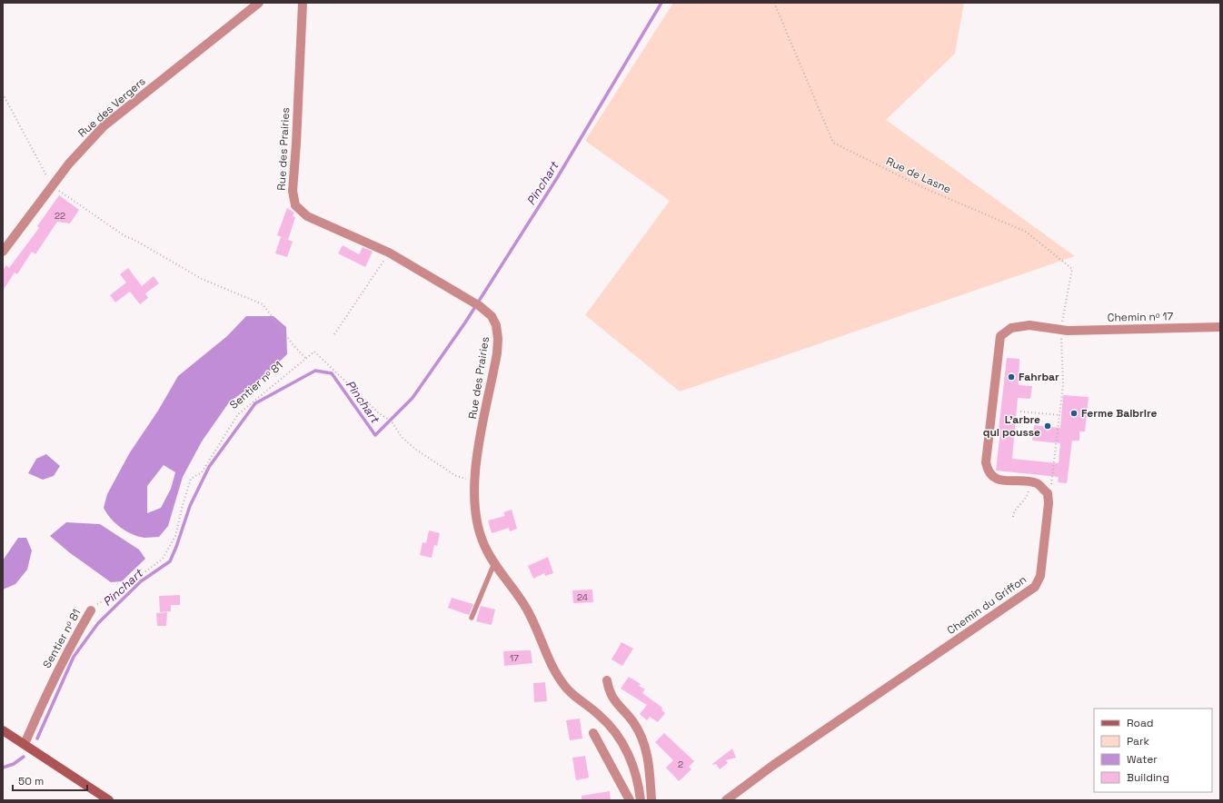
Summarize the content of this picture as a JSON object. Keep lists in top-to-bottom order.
{
  "streets": {
    "street": [
      "Rue des Vergers",
      "Rue des Prairies",
      "Chemin nᵒ 17",
      "Sentier nᵒ 81",
      "Chemin du Griffon"
    ],
    "path": ["Rue de Lasne"]
  },
  "crossings": [
    ["Rue de Lasne", "Chemin nᵒ 17"]
  ],
  "water": ["Pinchart"],
  "places": ["Fahrbar", "Ferme Balbrire", "L'arbre qui pousse"],
  "house_numbers": [
    "22",
    "24",
    "17",
    "2"
  ],
  "legend": [
    "Road",
    "Park",
    "Water",
    "Building"
  ],
  "scale_bar": "50 m"
}
